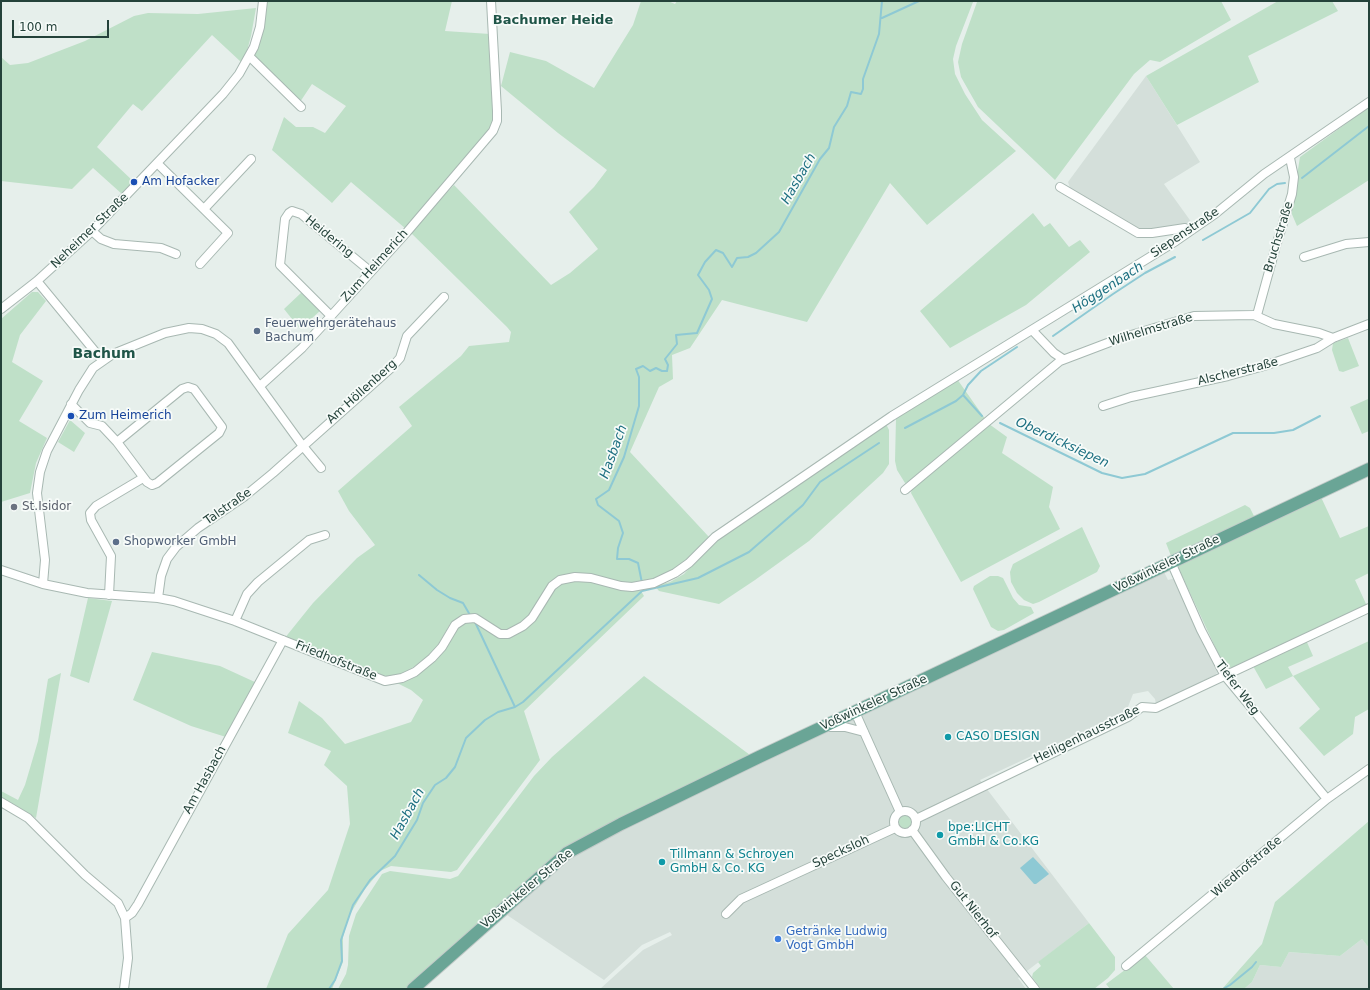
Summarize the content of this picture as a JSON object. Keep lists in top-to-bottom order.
{
  "streets": {
    "main road": ["Voßwinkeler Straße"],
    "street": [
      "Neheimer Straße",
      "Siepenstraße",
      "Heidering",
      "Bruchstraße",
      "Zum Heimerich",
      "Wilhelmstraße",
      "Alscherstraße",
      "Am Höllenberg",
      "Talstraße",
      "Friedhofstraße",
      "Tiefer Weg",
      "Heiligenhausstraße",
      "Am Hasbach",
      "Specksloh",
      "Wiedhofstraße",
      "Gut Nierhof"
    ]
  },
  "crossings": [
    ["Siepenstraße", "Bruchstraße"],
    ["Siepenstraße", "Friedhofstraße"],
    ["Heidering", "Zum Heimerich"],
    ["Bruchstraße", "Wilhelmstraße"],
    ["Wilhelmstraße", "Alscherstraße"],
    ["Am Höllenberg", "Talstraße"],
    ["Talstraße", "Friedhofstraße"],
    ["Voßwinkeler Straße", "Tiefer Weg"],
    ["Friedhofstraße", "Am Hasbach"],
    ["Tiefer Weg", "Heiligenhausstraße"],
    ["Tiefer Weg", "Wiedhofstraße"],
    ["Heiligenhausstraße", "Specksloh"],
    ["Heiligenhausstraße", "Gut Nierhof"],
    ["Specksloh", "Gut Nierhof"]
  ],
  "districts": ["Bachumer Heide", "Bachum"],
  "water": ["Hasbach", "Höggenbach", "Oberdicksiepen"],
  "places": [
    "Am Hofacker",
    "Feuerwehrgerätehaus Bachum",
    "Zum Heimerich",
    "St.Isidor",
    "Shopworker GmbH",
    "CASO DESIGN",
    "bpe:LICHT GmbH & Co.KG",
    "Tillmann & Schroyen GmbH & Co. KG",
    "Getränke Ludwig Vogt GmbH"
  ],
  "scale_bar": "100 m"
}
